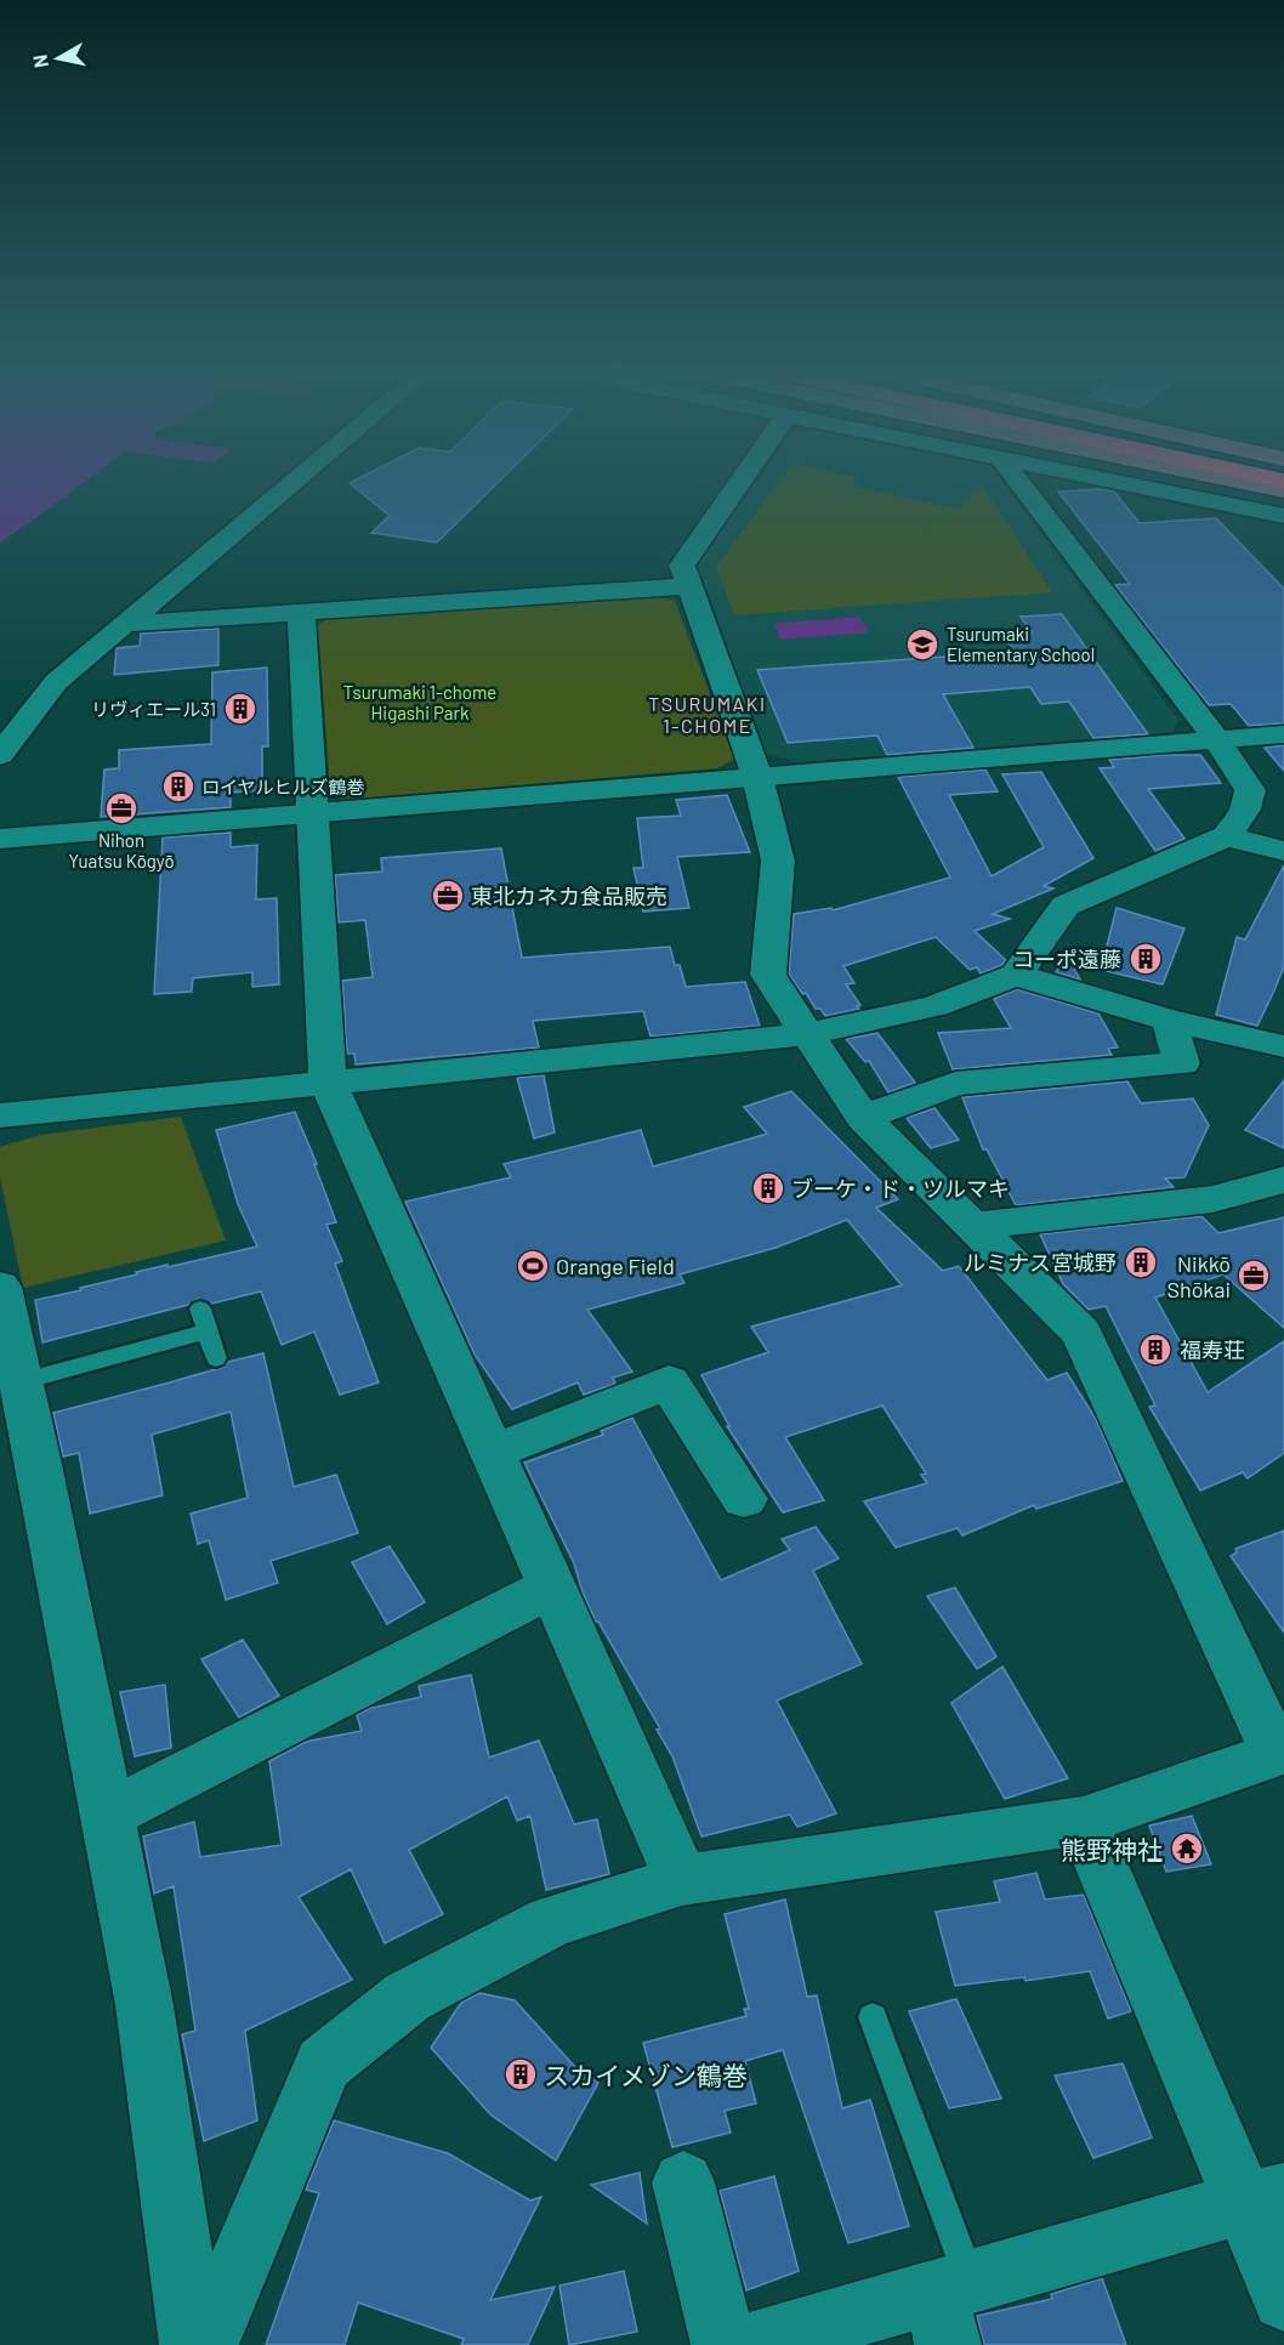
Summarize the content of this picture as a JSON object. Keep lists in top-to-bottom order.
{
  "districts": ["TSURUMAKI 1-CHOME"],
  "parks": ["Tsurumaki 1-chome Higashi Park"],
  "places": {
    "school or university": ["Tsurumaki Elementary School"],
    "building": [
      "リヴィエール31",
      "ロイヤルヒルズ鶴巻",
      "コーポ遠藤",
      "ブーケ・ド・ツルマキ",
      "ルミナス宮城野",
      "福寿荘",
      "スカイメゾン鶴巻"
    ],
    "office": ["Nihon Yuatsu Kōgyō", "東北カネカ食品販売", "Nikkō Shōkai"],
    "sports": ["Orange Field"],
    "temple": ["熊野神社"]
  },
  "north": "left"
}
